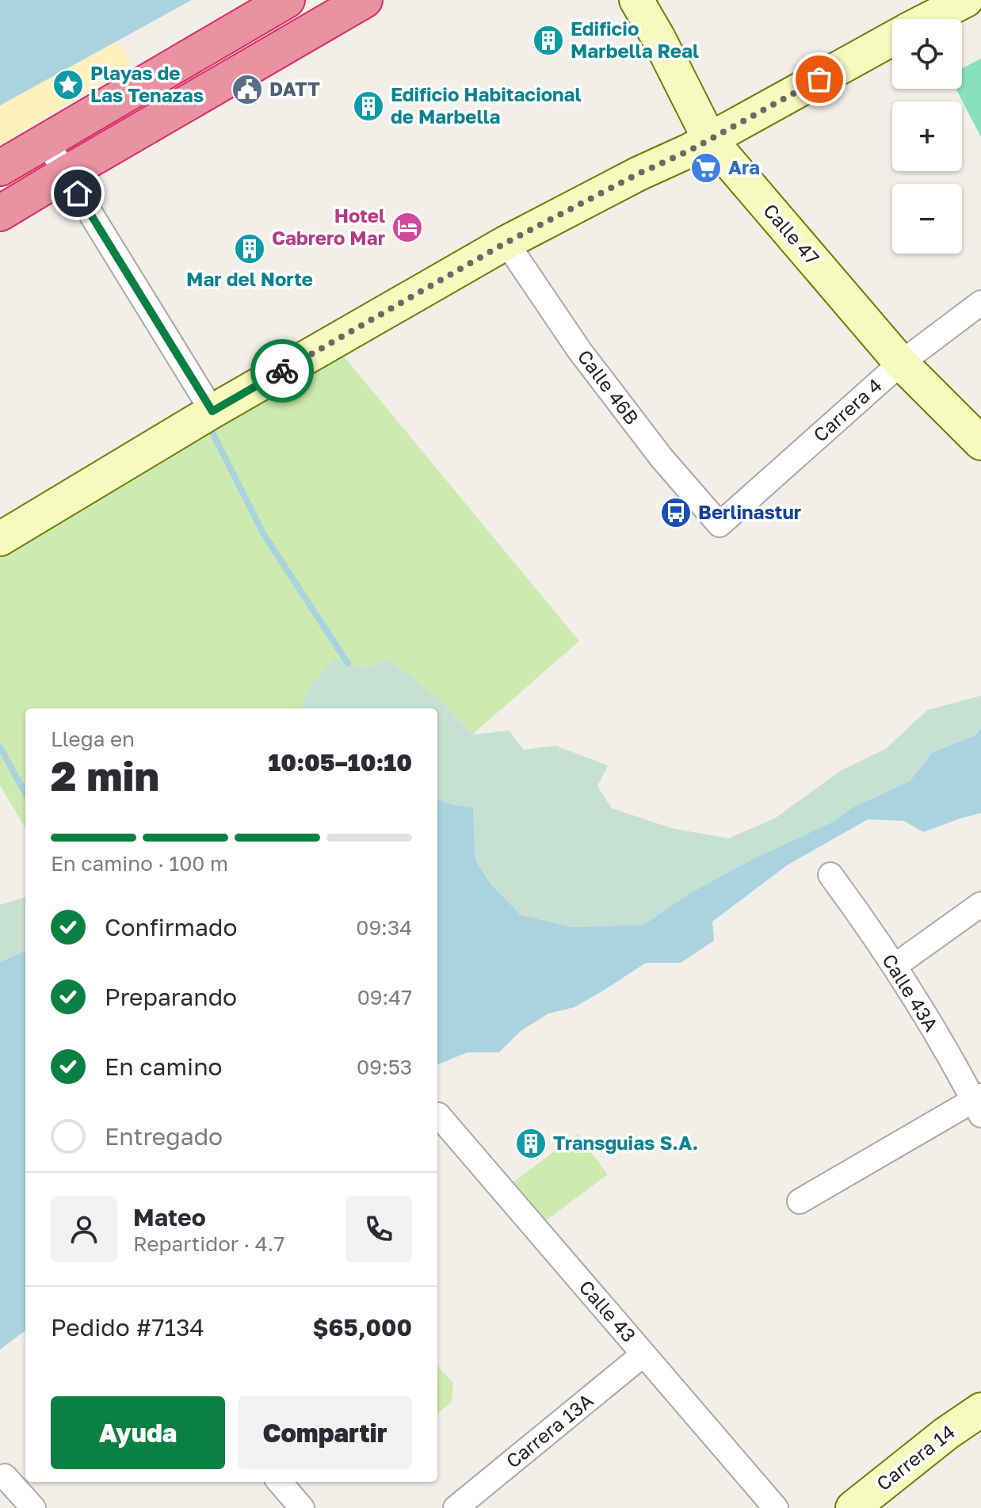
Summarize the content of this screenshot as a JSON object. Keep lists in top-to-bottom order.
{
  "streets": {
    "street": [
      "Calle 47",
      "Calle 46B",
      "Carrera 4",
      "Calle 43A",
      "Calle 43",
      "Carrera 13A",
      "Carrera 14"
    ]
  },
  "crossings": [
    ["Calle 47", "Carrera 4"],
    ["Calle 46B", "Carrera 4"],
    ["Calle 43", "Carrera 13A"]
  ],
  "places": {
    "building": [
      "Edificio Marbella Real",
      "Edificio Habitacional de Marbella",
      "Mar del Norte",
      "Transguias S.A."
    ],
    "place": ["Playas de Las Tenazas"],
    "public building": ["DATT"],
    "supermarket": ["Ara"],
    "hotel": ["Hotel Cabrero Mar"],
    "bus stop": ["Berlinastur"]
  },
  "page": {
    "map_buttons": ["+", "−"],
    "heading": ["2 min", "Llega en", "10:05–10:10"],
    "panel": [
      "Mateo",
      "Repartidor · 4.7",
      "Pedido #7134",
      "$65,000"
    ],
    "bar": "En camino · 100 m",
    "list": [
      ["Confirmado", "09:34"],
      ["Preparando", "09:47"],
      ["En camino", "09:53"],
      "Entregado"
    ],
    "buttons": ["Ayuda", "Compartir"]
  }
}
